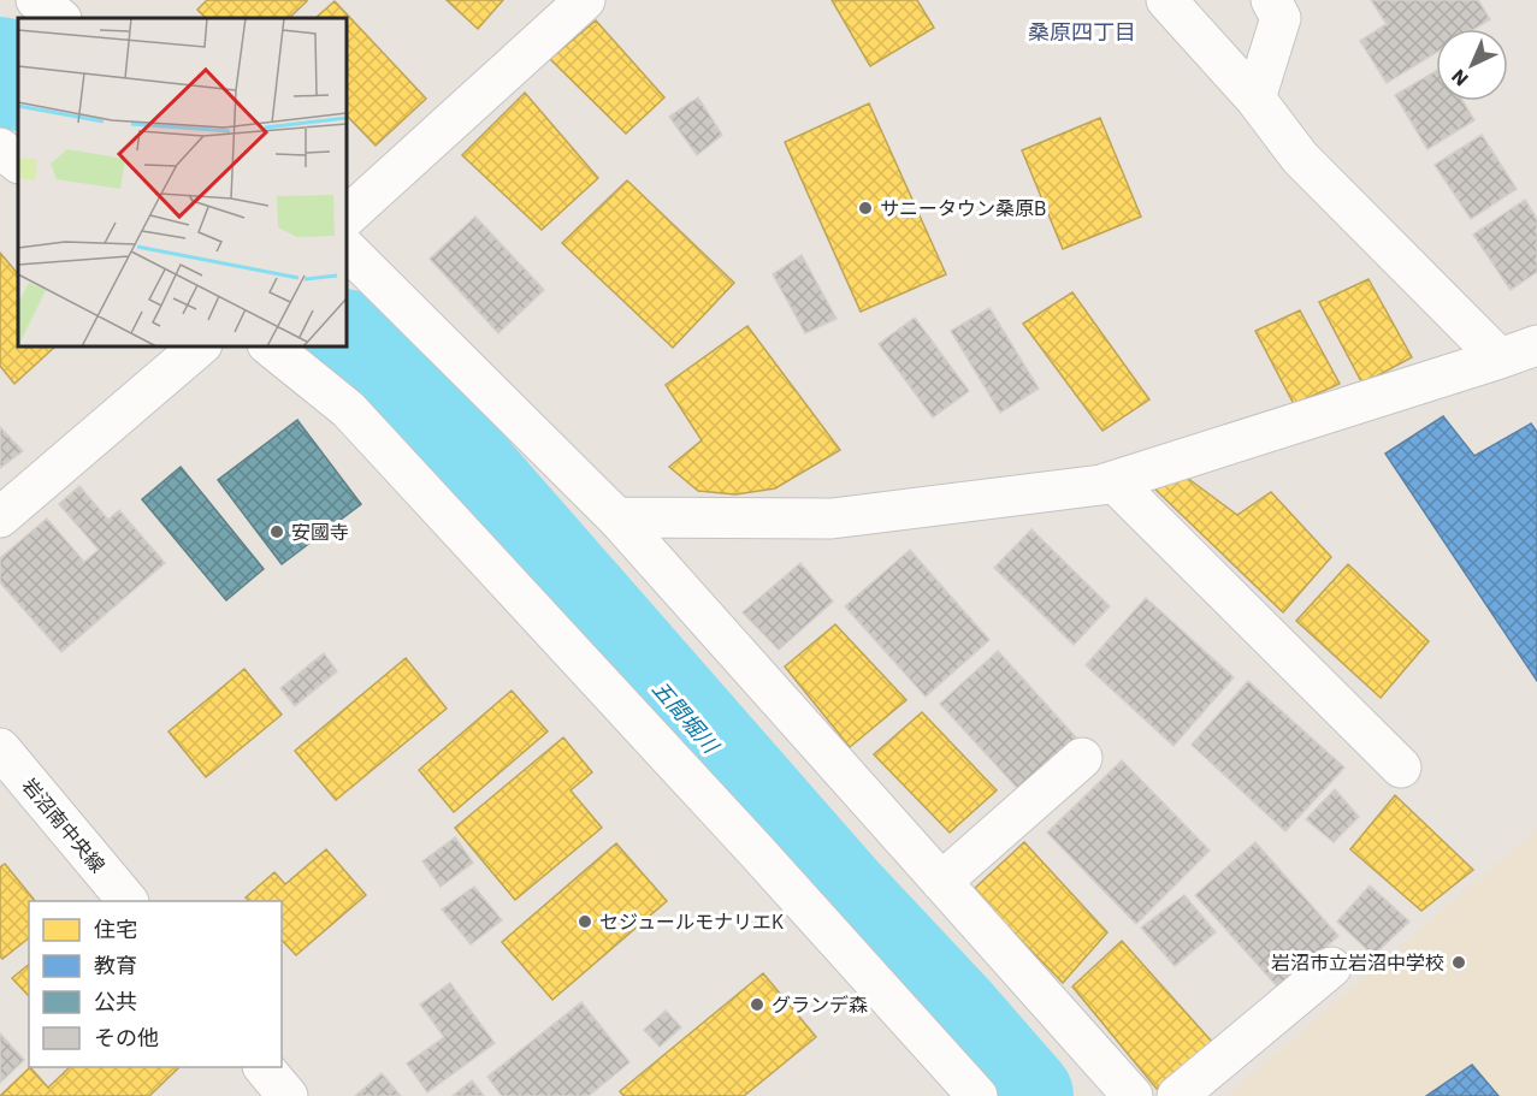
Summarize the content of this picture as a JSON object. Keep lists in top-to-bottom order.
{
  "streets": {
    "street": ["岩沼南中央線"]
  },
  "districts": ["桑原四丁目"],
  "water": ["五間堀川"],
  "places": [
    "サニータウン桑原B",
    "安國寺",
    "セジュールモナリエK",
    "岩沼市立岩沼中学校",
    "グランデ森"
  ],
  "legend": [
    "住宅",
    "教育",
    "公共",
    "その他"
  ],
  "north": "bottom left"
}
